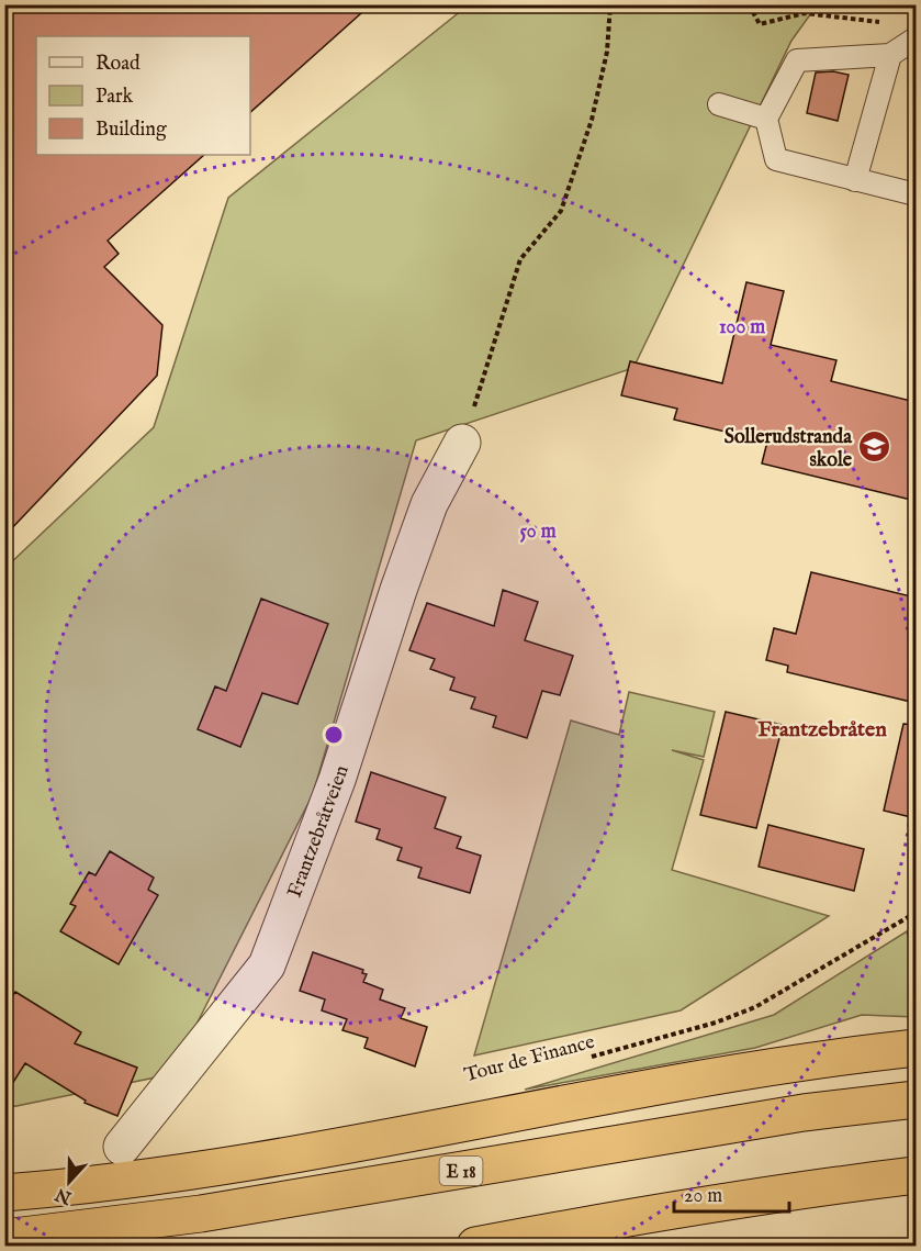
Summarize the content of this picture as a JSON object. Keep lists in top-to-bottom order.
{
  "streets": {
    "highway": ["E 18"],
    "street": ["Frantzebråtveien"],
    "path": ["Tour de Finance"]
  },
  "districts": ["Frantzebråten"],
  "places": {
    "school or university": ["Sollerudstranda skole"]
  },
  "legend": ["Road", "Park", "Building"],
  "scale_bar": "20 m",
  "north": "bottom",
  "rings": ["100 m", "50 m"]
}
